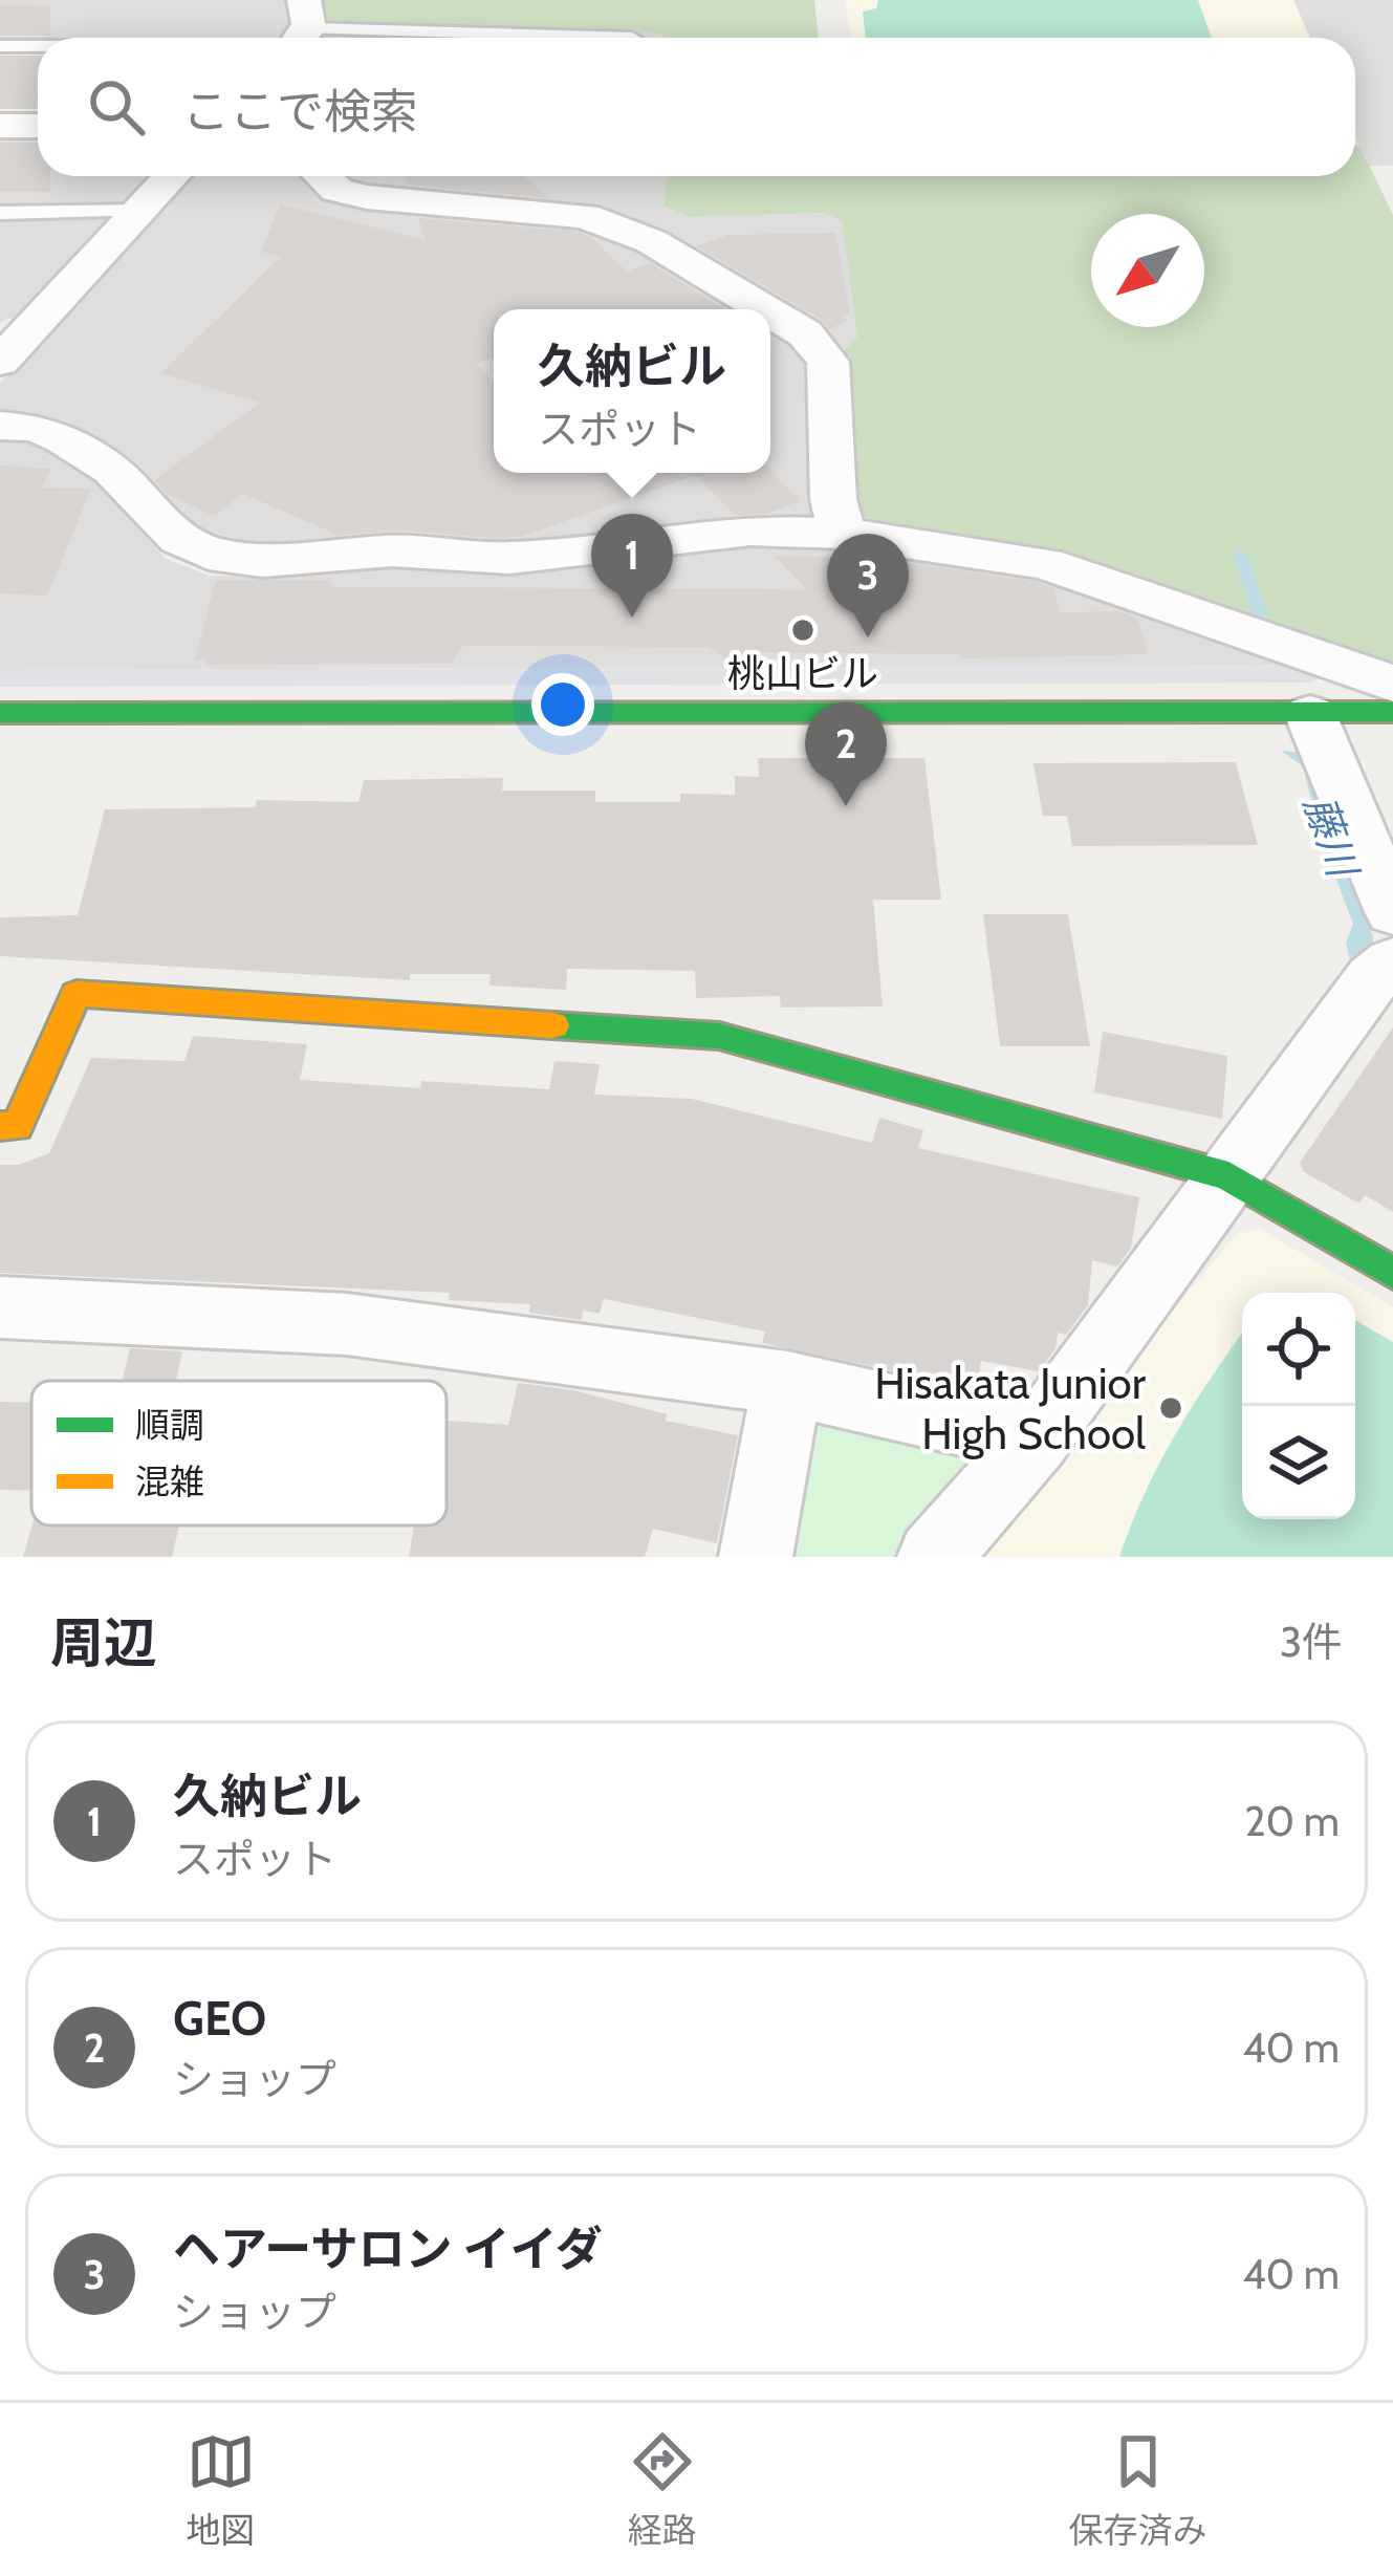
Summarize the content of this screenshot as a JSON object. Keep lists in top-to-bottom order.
{
  "water": ["藤川"],
  "places": ["桃山ビル", "Hisakata Junior High School"],
  "legend": ["順調", "混雑"],
  "north": "bottom left",
  "page": {
    "search": "ここで検索",
    "popup": ["久納ビル", "スポット"],
    "pins": ["1", "3", "2"],
    "heading": ["周辺", "3件"],
    "list": [
      {
        "mark": "1",
        "name": "久納ビル",
        "note": "スポット",
        "value": "20 m"
      },
      {
        "mark": "2",
        "name": "GEO",
        "note": "ショップ",
        "value": "40 m"
      },
      {
        "mark": "3",
        "name": "ヘアーサロン イイダ",
        "note": "ショップ",
        "value": "40 m"
      }
    ],
    "nav": ["地図", "経路", "保存済み"]
  }
}
